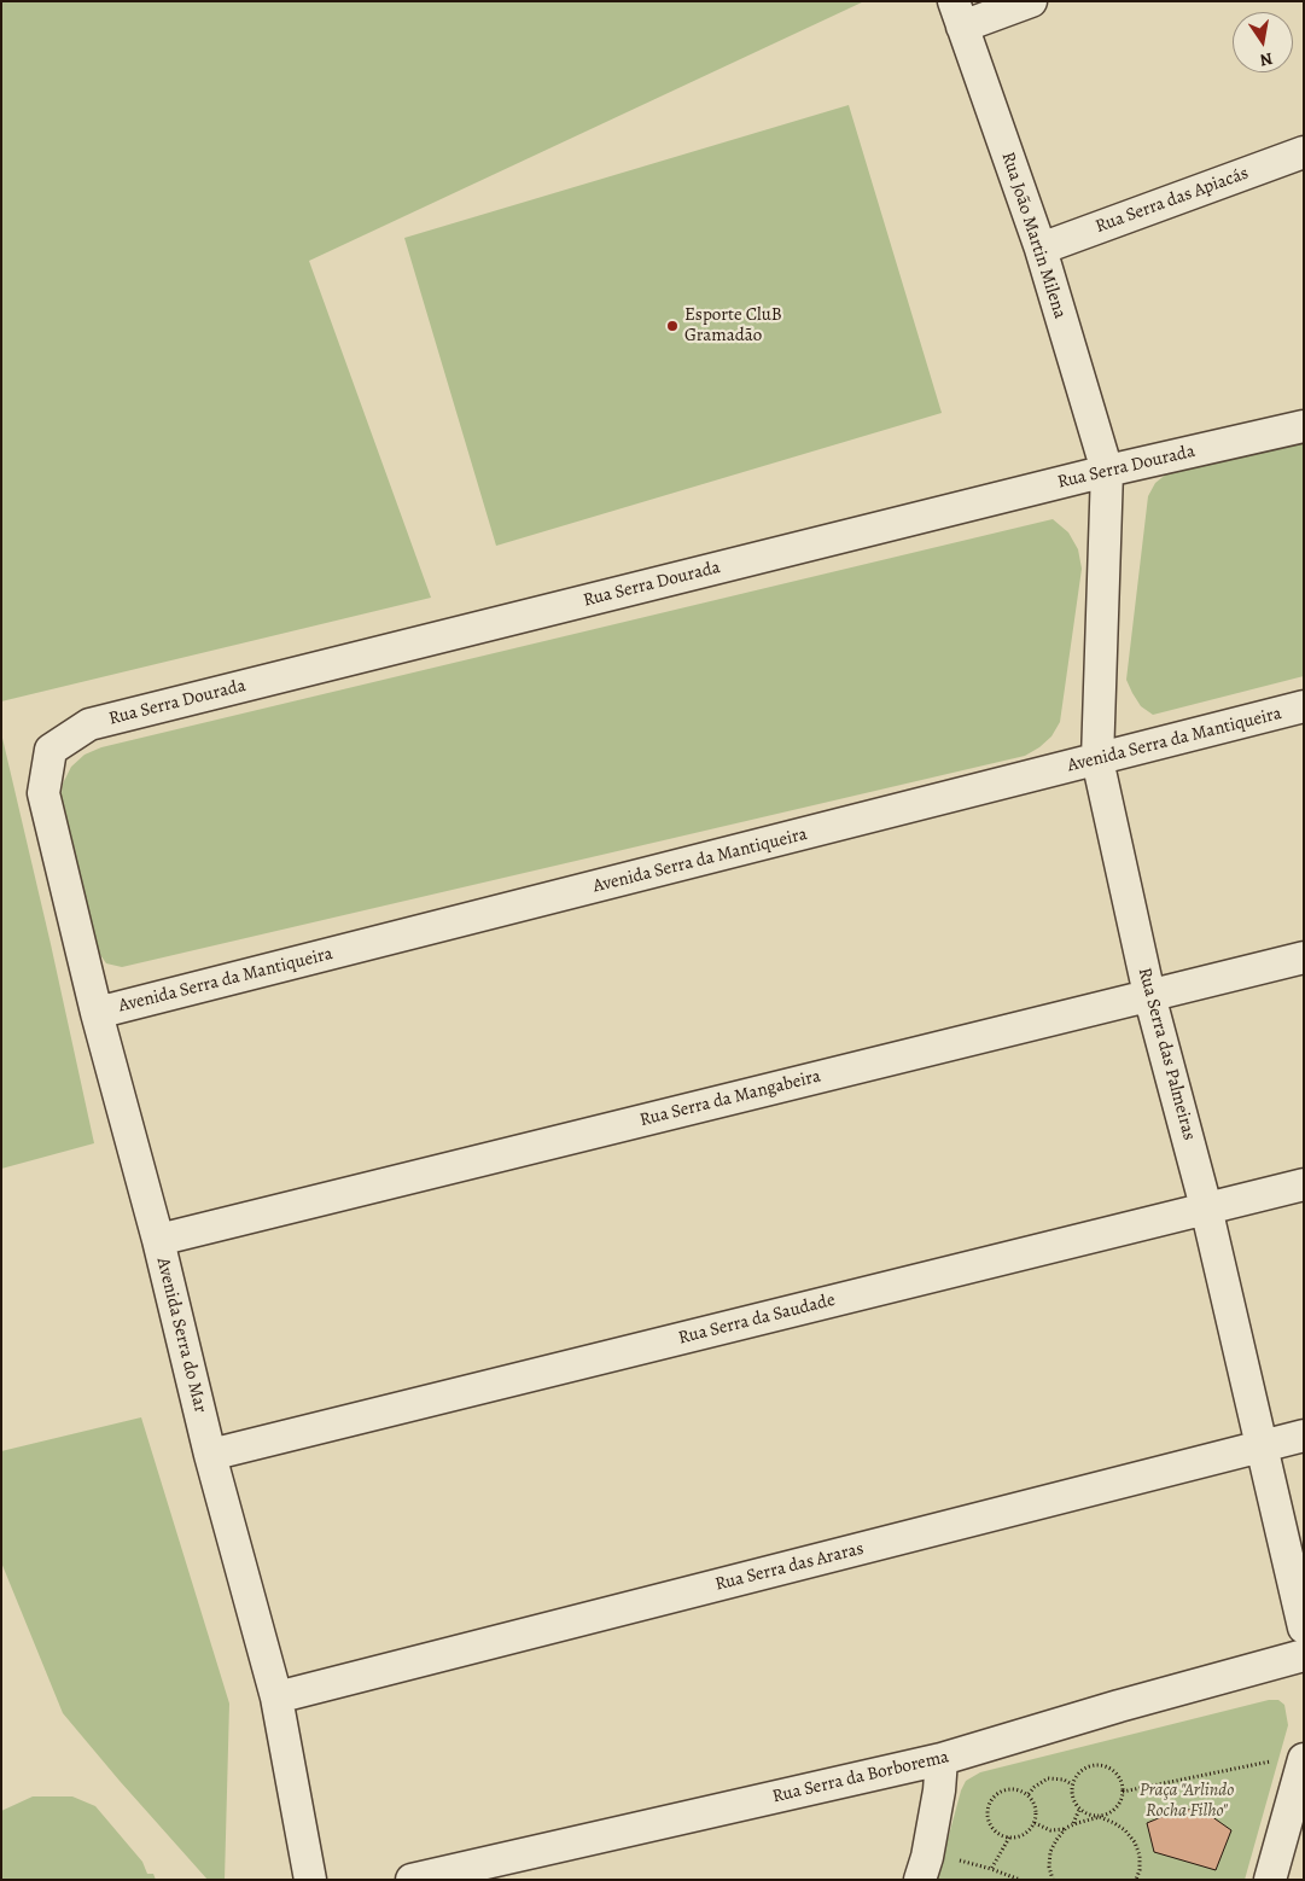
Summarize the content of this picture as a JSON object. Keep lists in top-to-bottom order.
{
  "streets": {
    "street": [
      "Rua Serra das Apiacás",
      "Rua João Martin Milena",
      "Rua Serra Dourada",
      "Avenida Serra da Mantiqueira",
      "Rua Serra das Palmeiras",
      "Rua Serra da Mangabeira",
      "Rua Serra da Saudade",
      "Avenida Serra do Mar",
      "Rua Serra das Araras",
      "Rua Serra da Borborema"
    ]
  },
  "crossings": [
    ["Rua Serra das Apiacás", "Rua João Martin Milena"],
    ["Rua João Martin Milena", "Rua Serra Dourada"],
    ["Rua João Martin Milena", "Rua Serra das Palmeiras"],
    ["Rua Serra Dourada", "Rua Serra das Palmeiras"],
    ["Rua Serra Dourada", "Avenida Serra do Mar"],
    ["Avenida Serra da Mantiqueira", "Rua Serra das Palmeiras"],
    ["Avenida Serra da Mantiqueira", "Avenida Serra do Mar"],
    ["Rua Serra das Palmeiras", "Rua Serra da Mangabeira"],
    ["Rua Serra das Palmeiras", "Rua Serra da Saudade"],
    ["Rua Serra das Palmeiras", "Rua Serra das Araras"],
    ["Rua Serra da Mangabeira", "Avenida Serra do Mar"],
    ["Rua Serra da Saudade", "Avenida Serra do Mar"],
    ["Avenida Serra do Mar", "Rua Serra das Araras"]
  ],
  "parks": ["Praça \"Arlindo Rocha Filho\""],
  "places": ["Esporte CluB Gramadão"],
  "north": "bottom"
}
